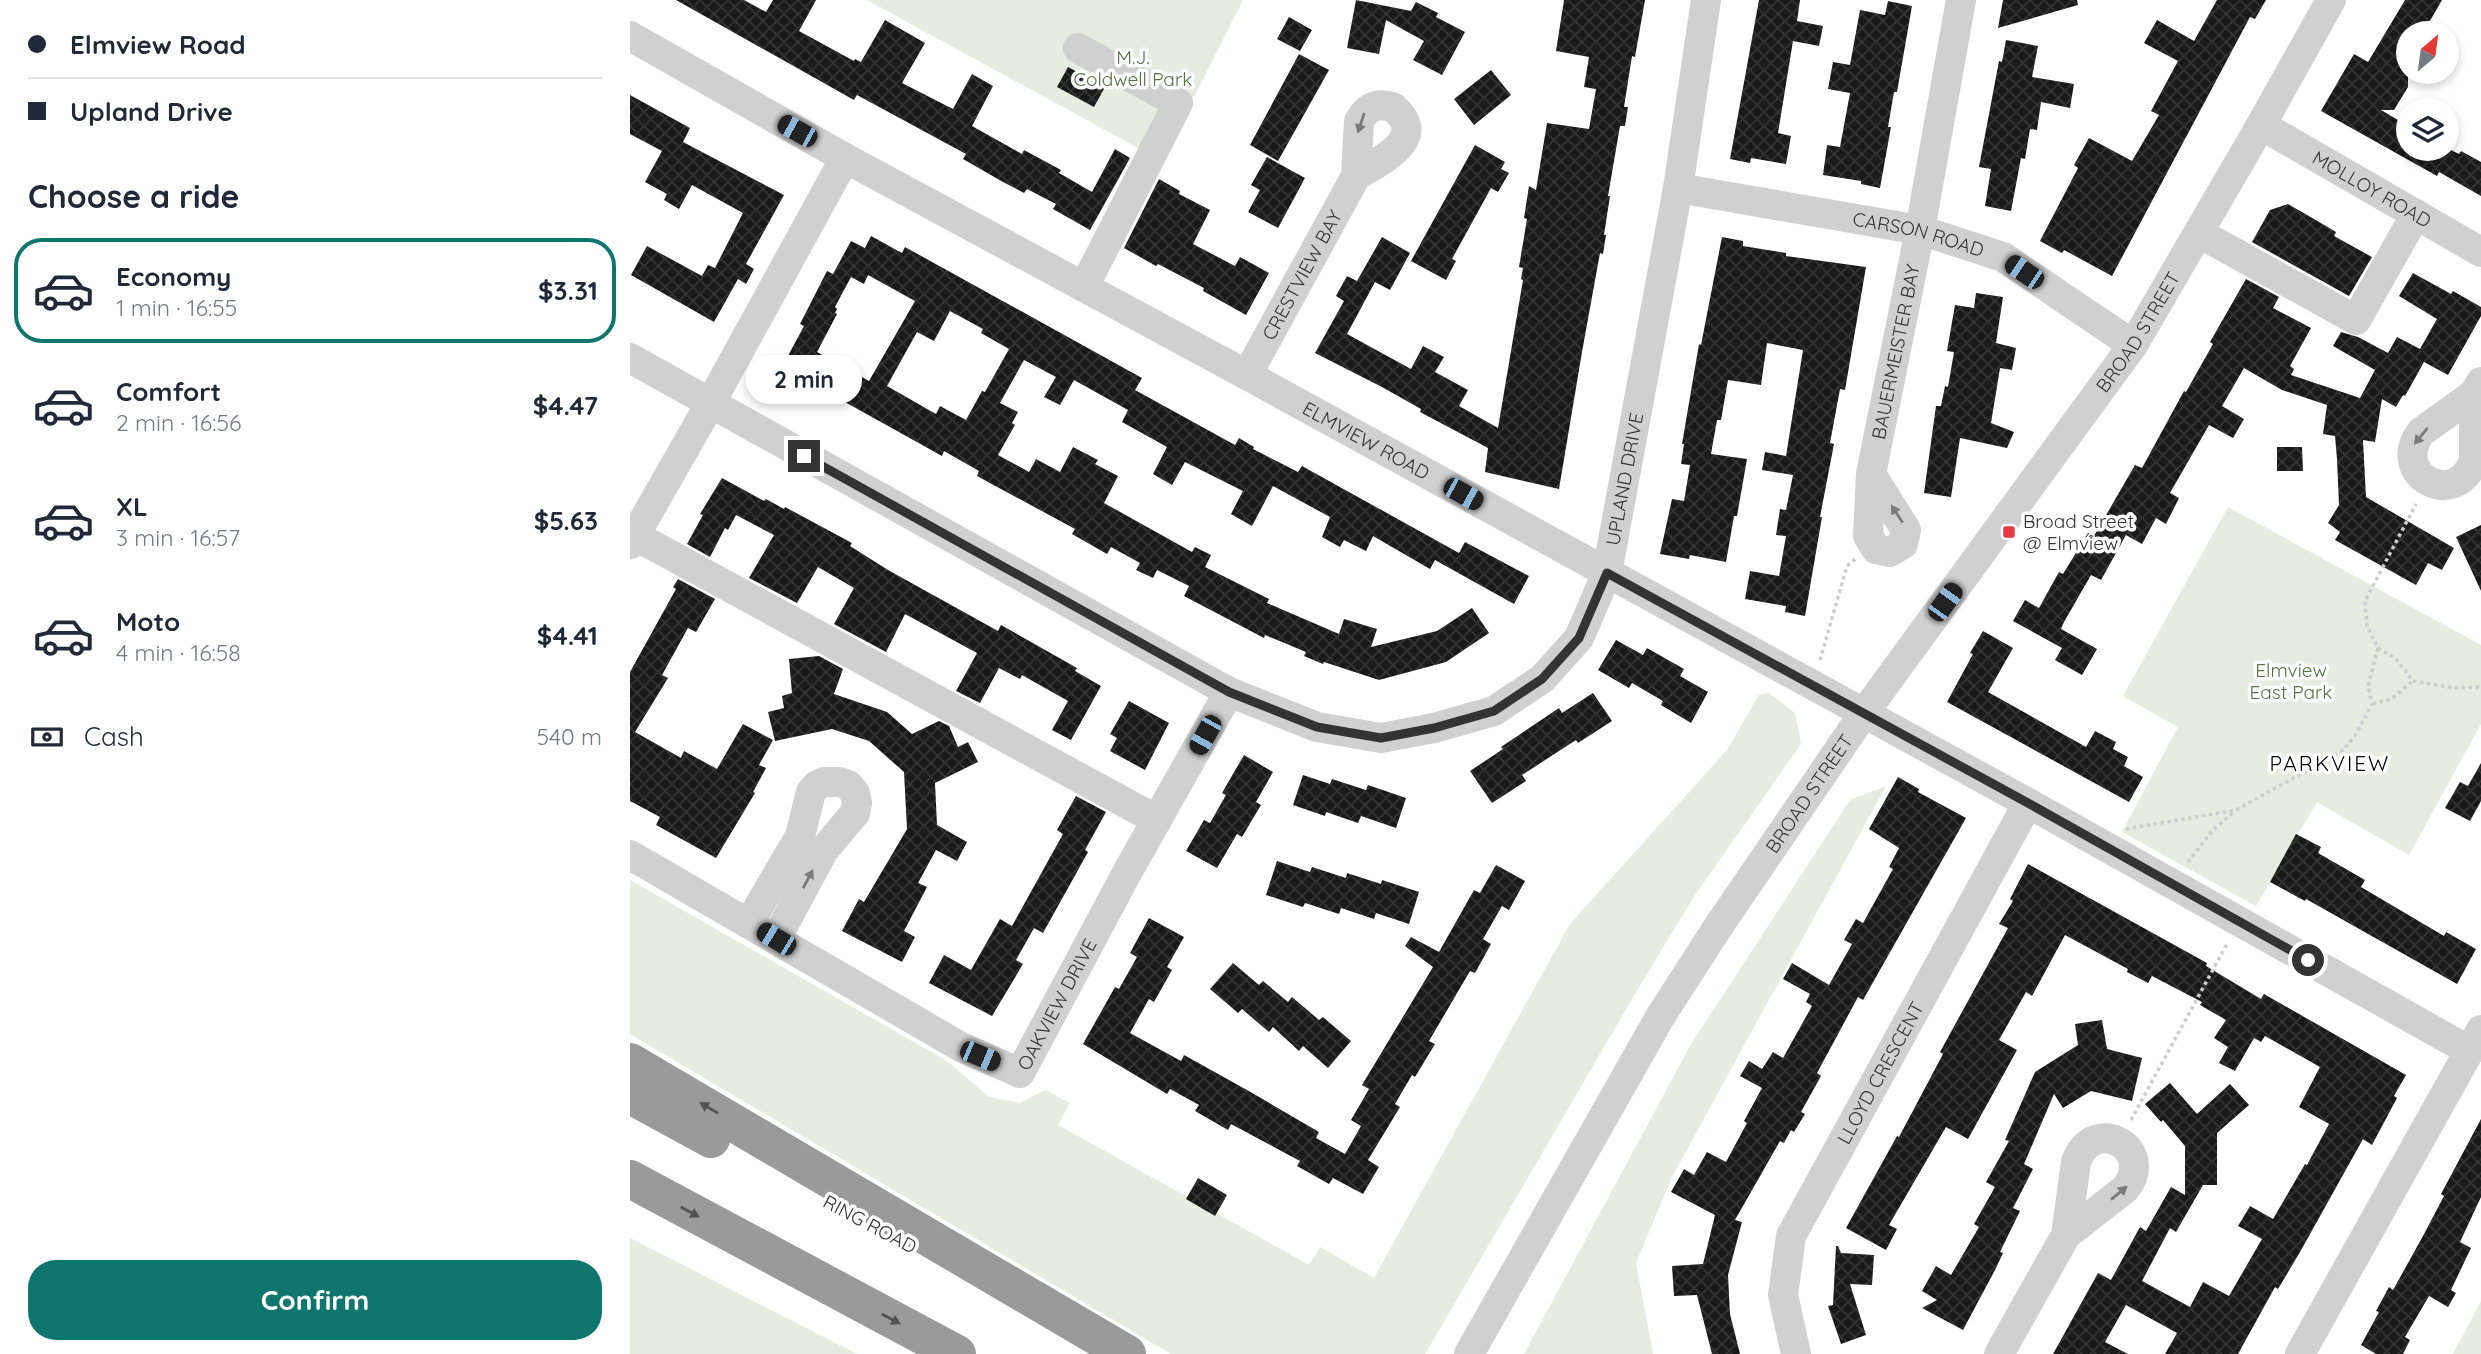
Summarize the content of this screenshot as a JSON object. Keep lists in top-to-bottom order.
{
  "streets": {
    "highway": ["RING ROAD"],
    "street": [
      "MOLLOY ROAD",
      "CARSON ROAD",
      "CRESTVIEW BAY",
      "BROAD STREET",
      "BAUERMEISTER BAY",
      "ELMVIEW ROAD",
      "UPLAND DRIVE",
      "OAKVIEW DRIVE",
      "LLOYD CRESCENT"
    ]
  },
  "crossings": [
    ["MOLLOY ROAD", "BROAD STREET"],
    ["CARSON ROAD", "BROAD STREET"],
    ["CARSON ROAD", "BAUERMEISTER BAY"],
    ["CARSON ROAD", "UPLAND DRIVE"],
    ["CRESTVIEW BAY", "ELMVIEW ROAD"],
    ["BROAD STREET", "ELMVIEW ROAD"],
    ["ELMVIEW ROAD", "UPLAND DRIVE"],
    ["ELMVIEW ROAD", "LLOYD CRESCENT"],
    ["UPLAND DRIVE", "OAKVIEW DRIVE"]
  ],
  "districts": ["PARKVIEW"],
  "parks": ["M.J. Coldwell Park", "Elmview East Park"],
  "places": {
    "transit": ["Broad Street @ Elmview"]
  },
  "north": "top right",
  "page": {
    "banner": ["Elmview Road", "Upland Drive"],
    "heading": "Choose a ride",
    "list": [
      {
        "name": "Economy",
        "note": "1 min · 16:55",
        "value": "$3.31"
      },
      {
        "name": "Comfort",
        "note": "2 min · 16:56",
        "value": "$4.47"
      },
      {
        "name": "XL",
        "note": "3 min · 16:57",
        "value": "$5.63"
      },
      {
        "name": "Moto",
        "note": "4 min · 16:58",
        "value": "$4.41"
      }
    ],
    "bubble": "2 min",
    "pay": ["Cash", "540 m"],
    "buttons": "Confirm"
  }
}
